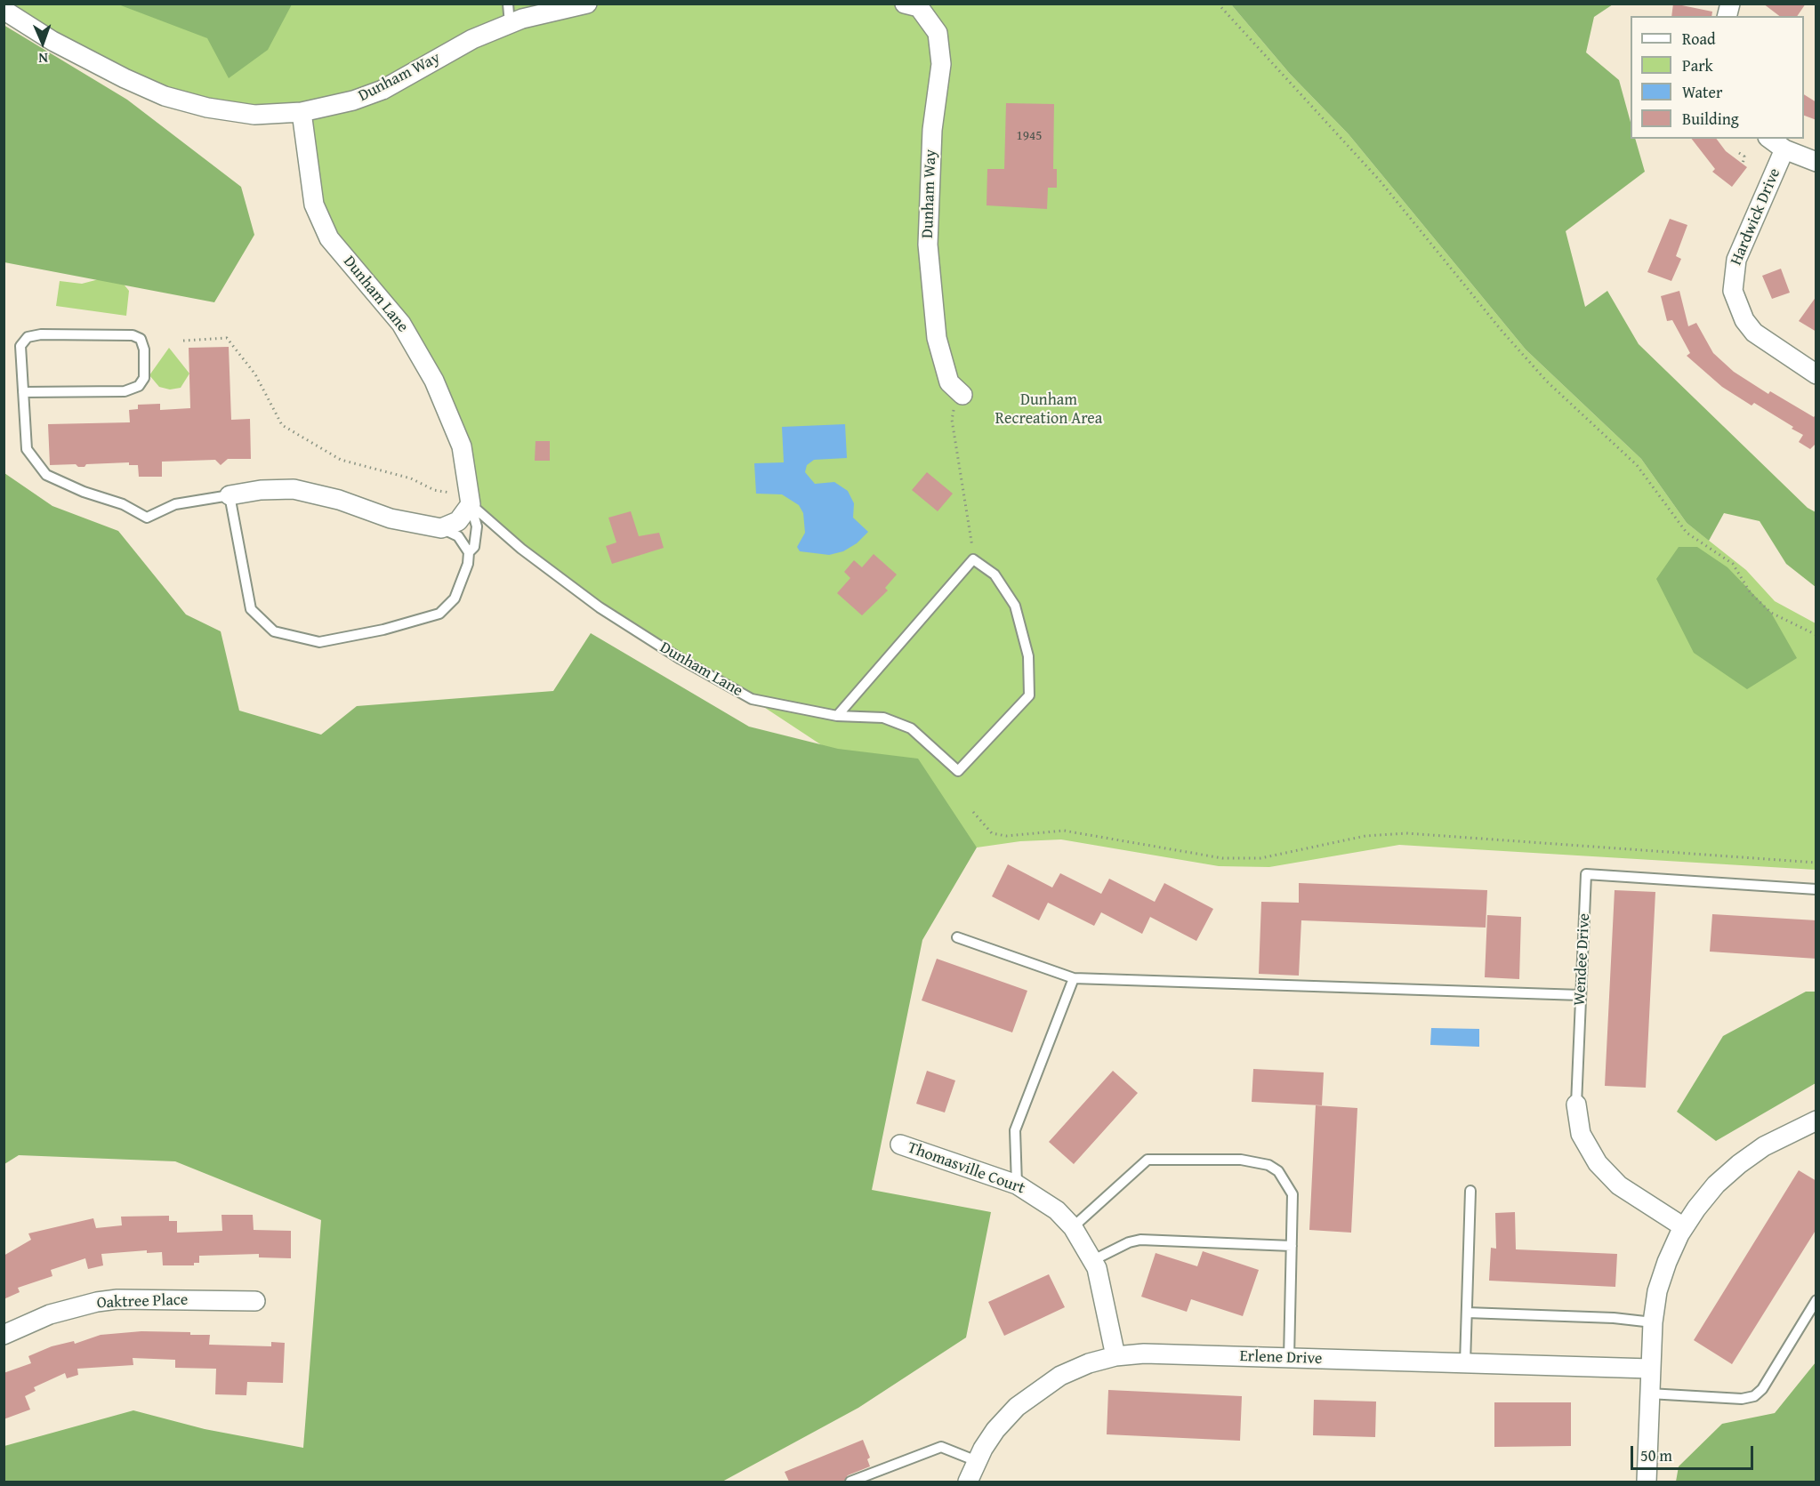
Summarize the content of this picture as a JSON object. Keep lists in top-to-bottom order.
{
  "streets": {
    "street": [
      "Dunham Way",
      "Hardwick Drive",
      "Dunham Lane",
      "Wendee Drive",
      "Thomasville Court",
      "Oaktree Place",
      "Erlene Drive"
    ]
  },
  "crossings": [
    ["Dunham Way", "Dunham Lane"],
    ["Thomasville Court", "Erlene Drive"]
  ],
  "parks": ["Dunham Recreation Area"],
  "house_numbers": ["1945"],
  "legend": [
    "Road",
    "Park",
    "Water",
    "Building"
  ],
  "scale_bar": "50 m",
  "north": "bottom"
}
